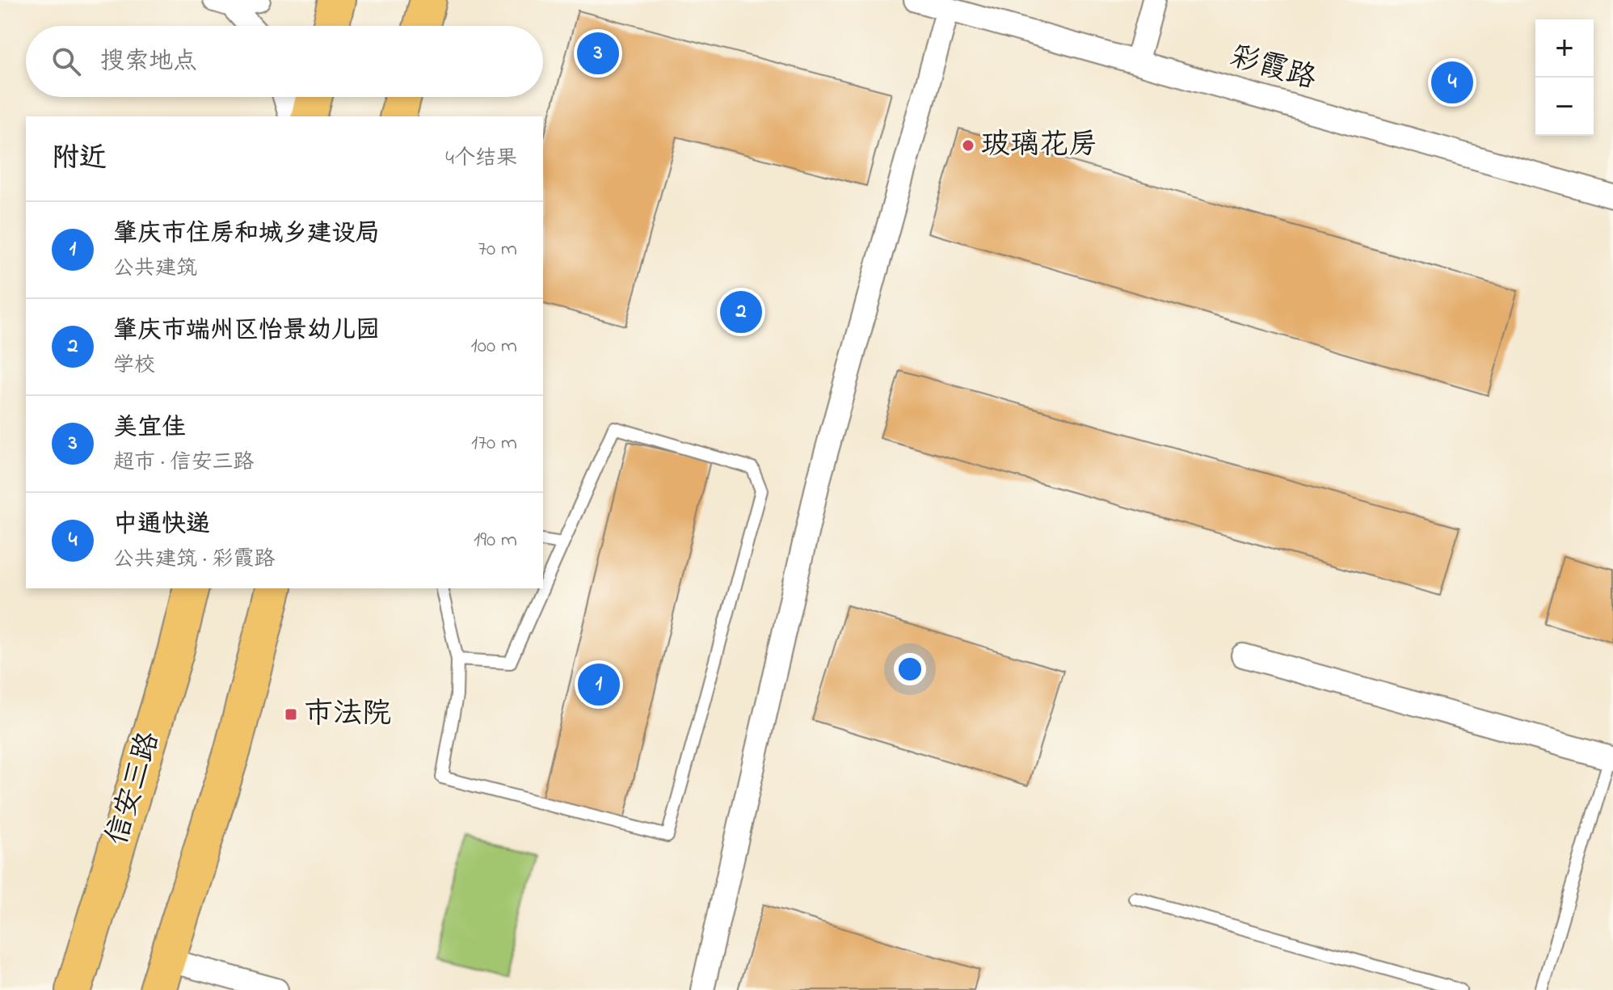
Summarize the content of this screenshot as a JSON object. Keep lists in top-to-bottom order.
{
  "streets": {
    "main road": ["信安三路"],
    "street": ["彩霞路"]
  },
  "places": {
    "other": ["玻璃花房"],
    "transit": ["市法院"]
  },
  "page": {
    "map_buttons": ["+", "−"],
    "search": "搜索地点",
    "pins": [
      "3",
      "4",
      "2",
      "1"
    ],
    "heading": ["附近", "4个结果"],
    "list": [
      {
        "mark": "1",
        "name": "肇庆市住房和城乡建设局",
        "note": "公共建筑",
        "value": "70 m"
      },
      {
        "mark": "2",
        "name": "肇庆市端州区怡景幼儿园",
        "note": "学校",
        "value": "100 m"
      },
      {
        "mark": "3",
        "name": "美宜佳",
        "note": "超市 · 信安三路",
        "value": "170 m"
      },
      {
        "mark": "4",
        "name": "中通快递",
        "note": "公共建筑 · 彩霞路",
        "value": "190 m"
      }
    ]
  }
}
